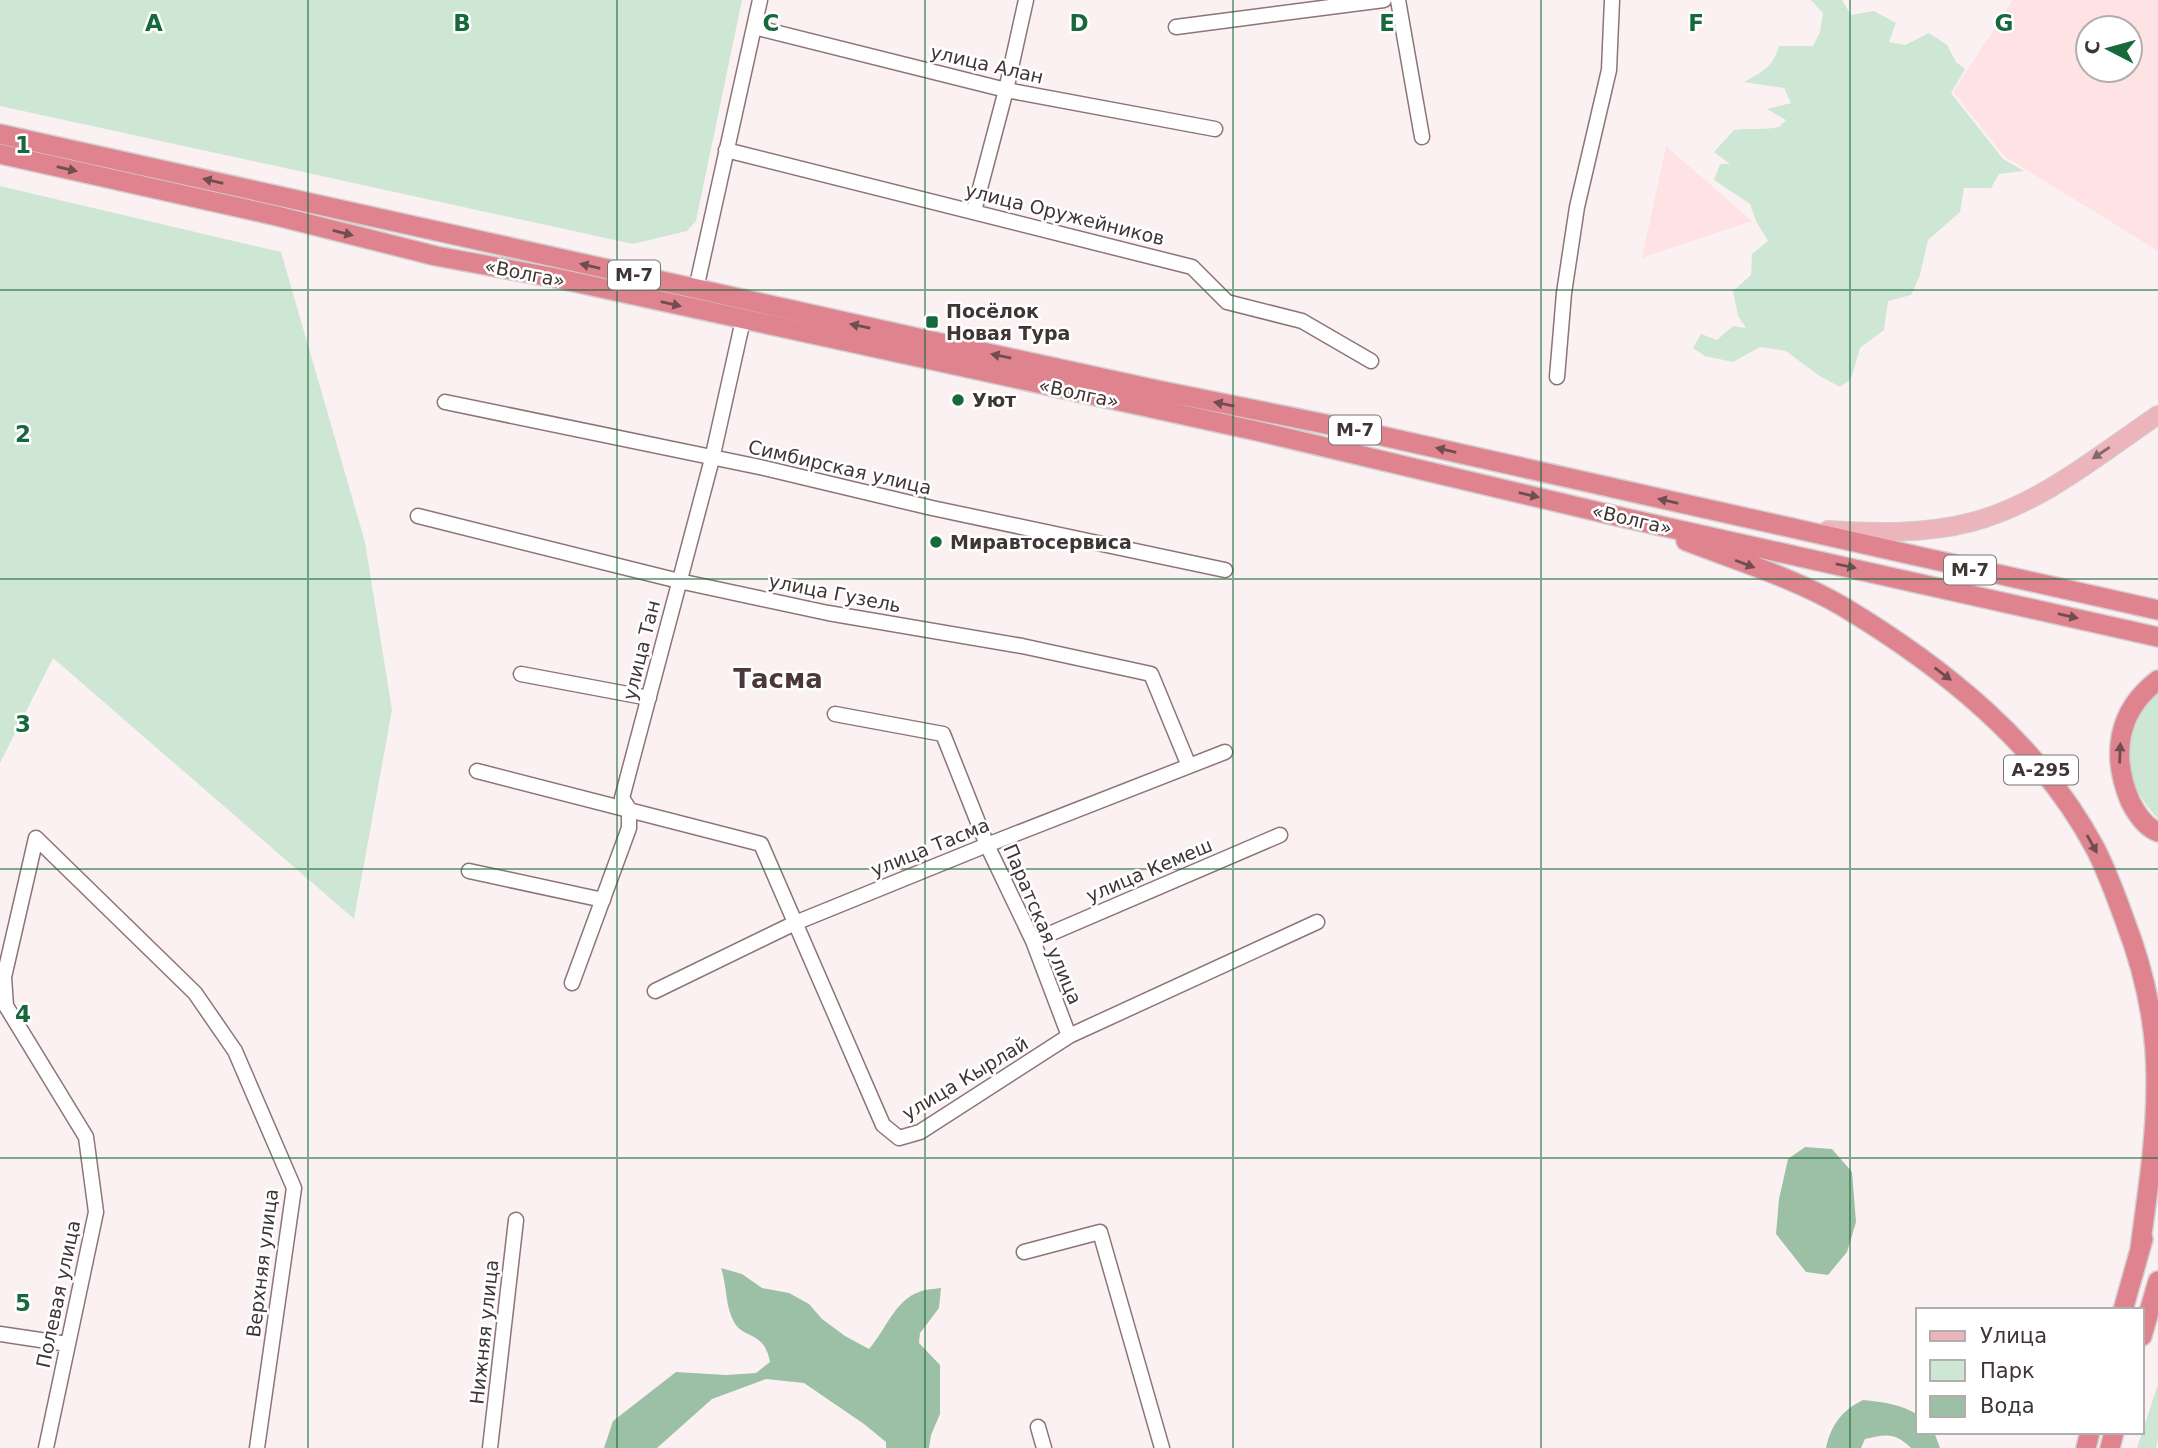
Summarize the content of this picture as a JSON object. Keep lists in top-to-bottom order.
{
  "streets": {
    "highway": ["«Волга»", "М-7", "А-295"],
    "street": [
      "улица Алан",
      "улица Оружейников",
      "Симбирская улица",
      "улица Гузель",
      "улица Тан",
      "улица Тасма",
      "улица Кемеш",
      "Паратская улица",
      "улица Кырлай",
      "Верхняя улица",
      "Полевая улица",
      "Нижняя улица"
    ]
  },
  "crossings": [
    ["«Волга»", "улица Тан"],
    ["«Волга»", "А-295"],
    ["Симбирская улица", "улица Тан"],
    ["улица Гузель", "улица Тан"],
    ["улица Гузель", "улица Тасма"],
    ["улица Тан", "улица Кырлай"],
    ["улица Тасма", "Паратская улица"],
    ["улица Тасма", "улица Кырлай"],
    ["улица Кемеш", "Паратская улица"],
    ["Паратская улица", "улица Кырлай"],
    ["Верхняя улица", "Полевая улица"]
  ],
  "districts": ["Тасма"],
  "places": {
    "transit": ["Посёлок Новая Тура"],
    "other": ["Уют", "Миравтосервиса"]
  },
  "legend": ["Улица", "Парк", "Вода"],
  "north": "left",
  "grid": {
    "columns": [
      "A",
      "B",
      "C",
      "D",
      "E",
      "F",
      "G"
    ],
    "rows": [
      "1",
      "2",
      "3",
      "4",
      "5"
    ]
  }
}
